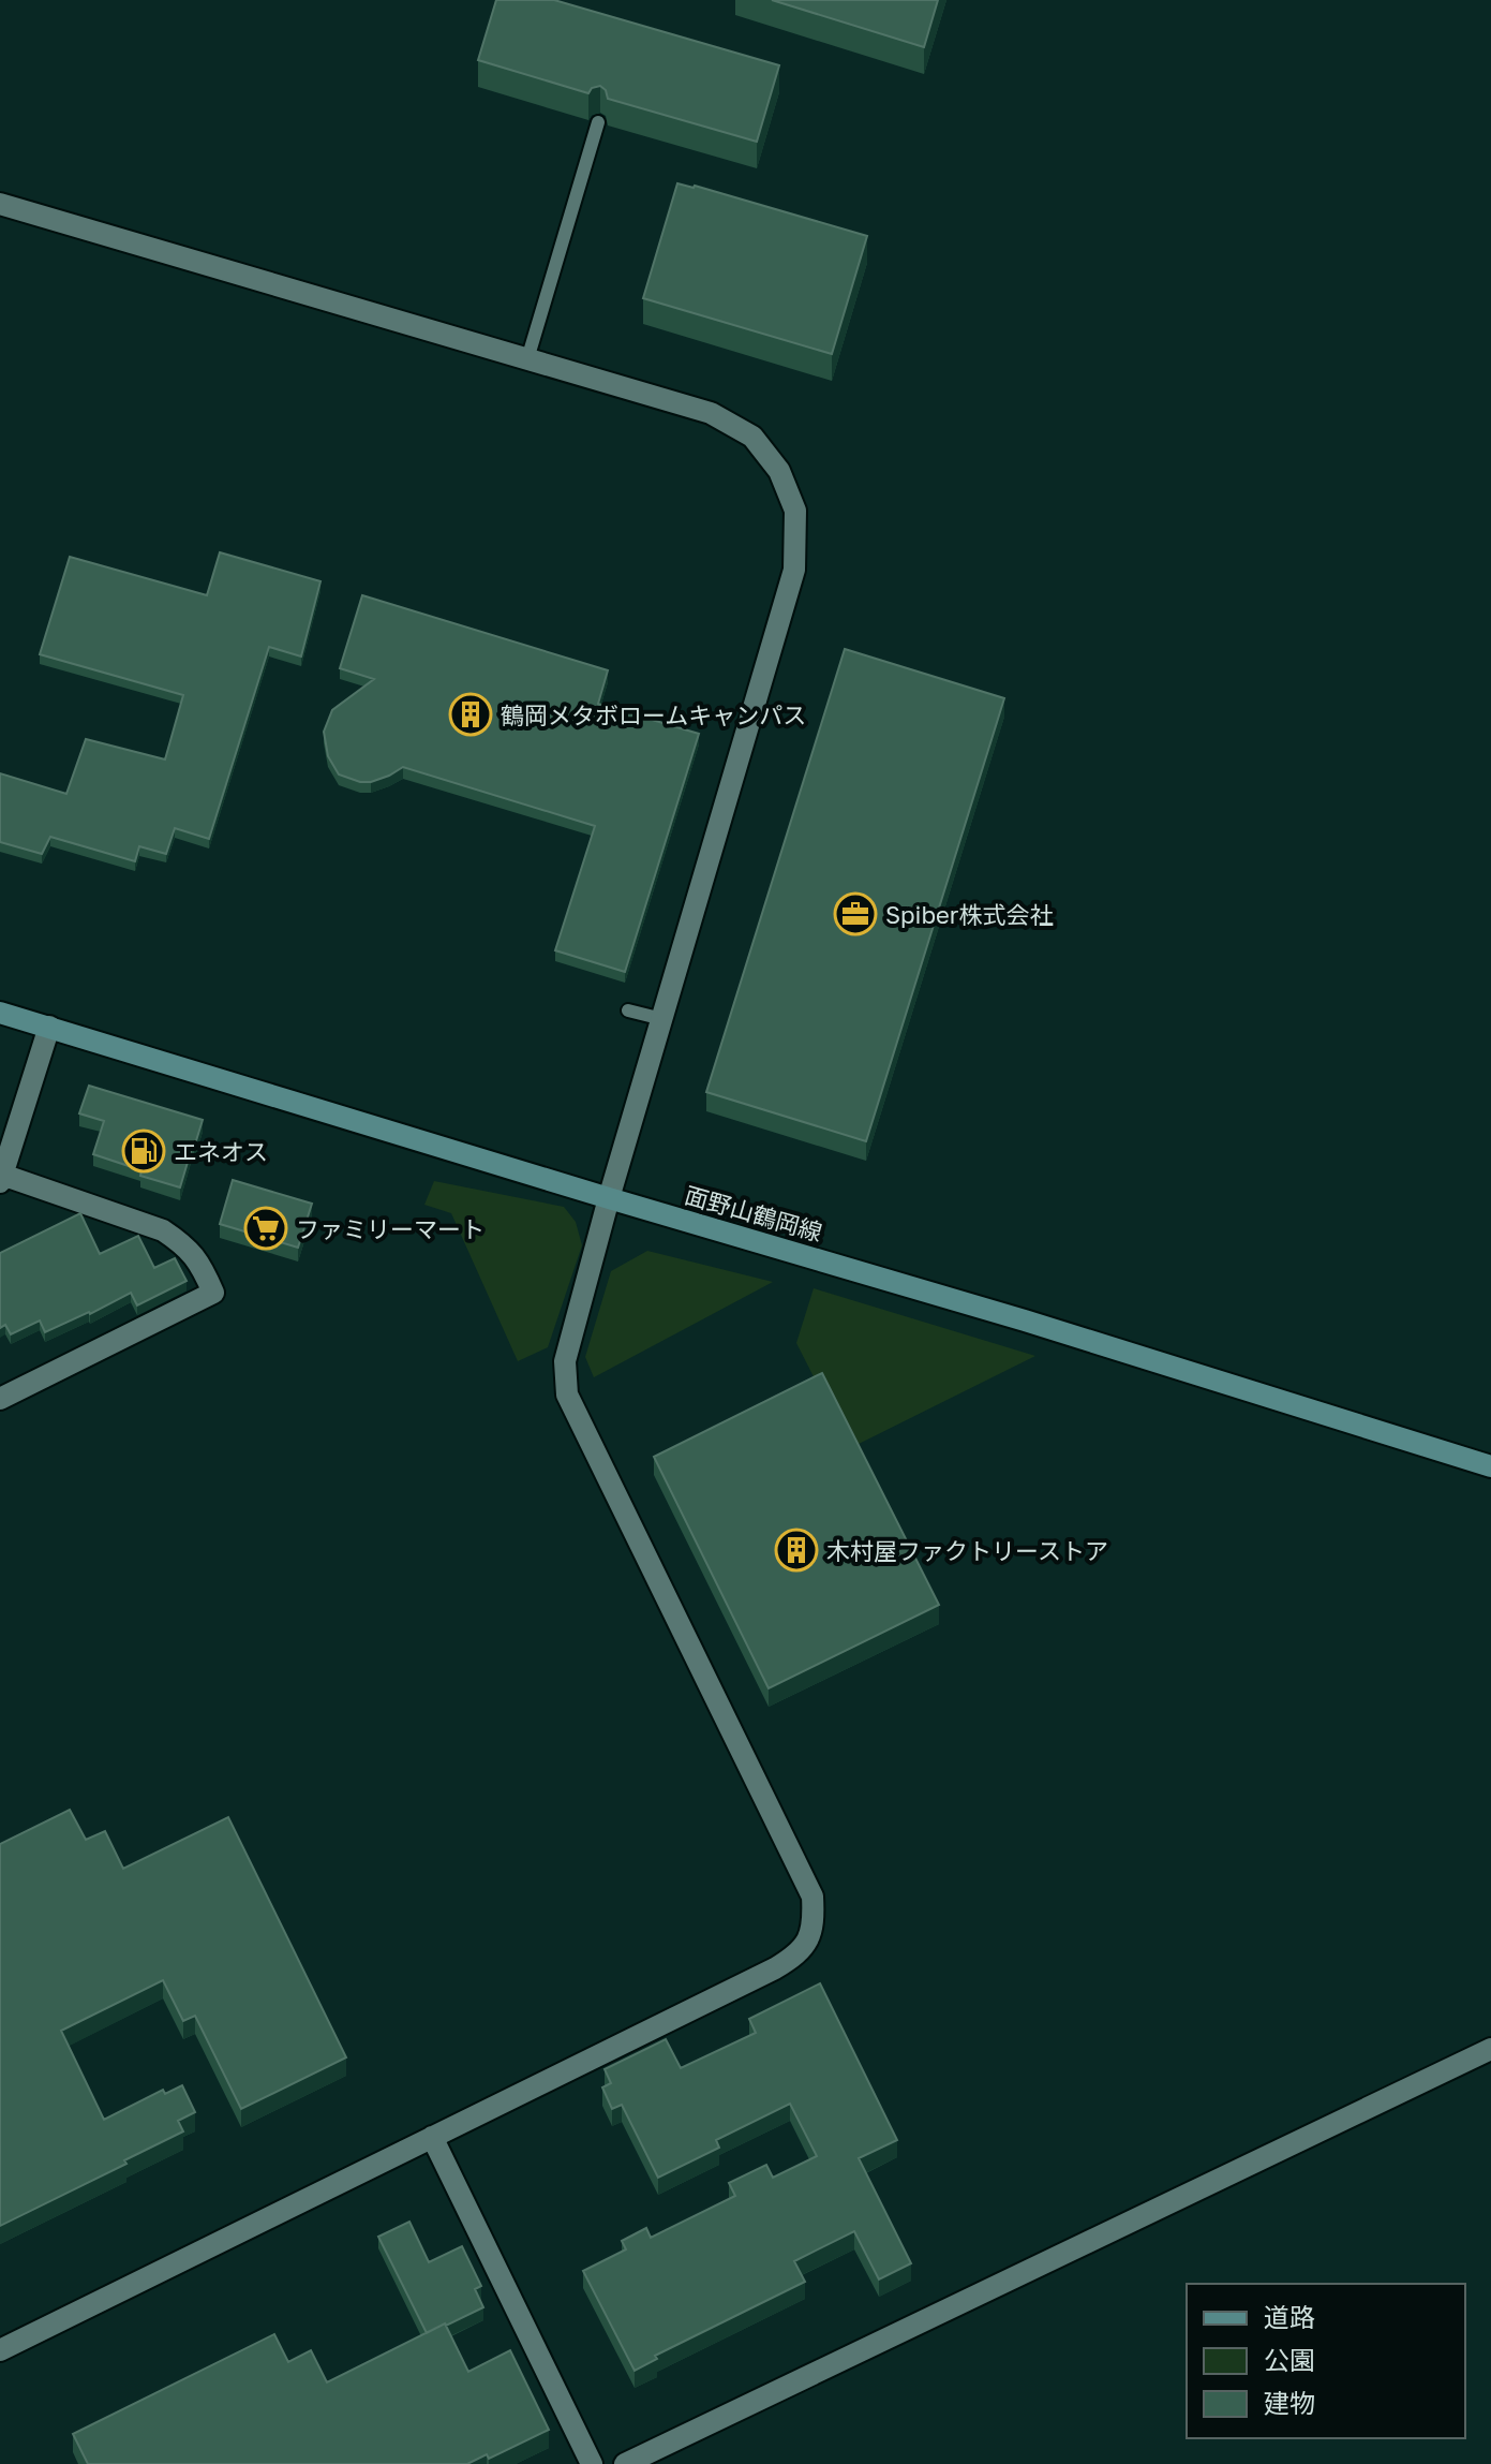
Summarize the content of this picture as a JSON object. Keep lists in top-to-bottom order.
{
  "streets": {
    "main road": ["面野山鶴岡線"]
  },
  "places": {
    "building": ["鶴岡メタボロームキャンパス", "木村屋ファクトリーストア"],
    "office": ["Spiber株式会社"],
    "fuel station": ["エネオス"],
    "supermarket": ["ファミリーマート"]
  },
  "legend": ["道路", "公園", "建物"]
}
